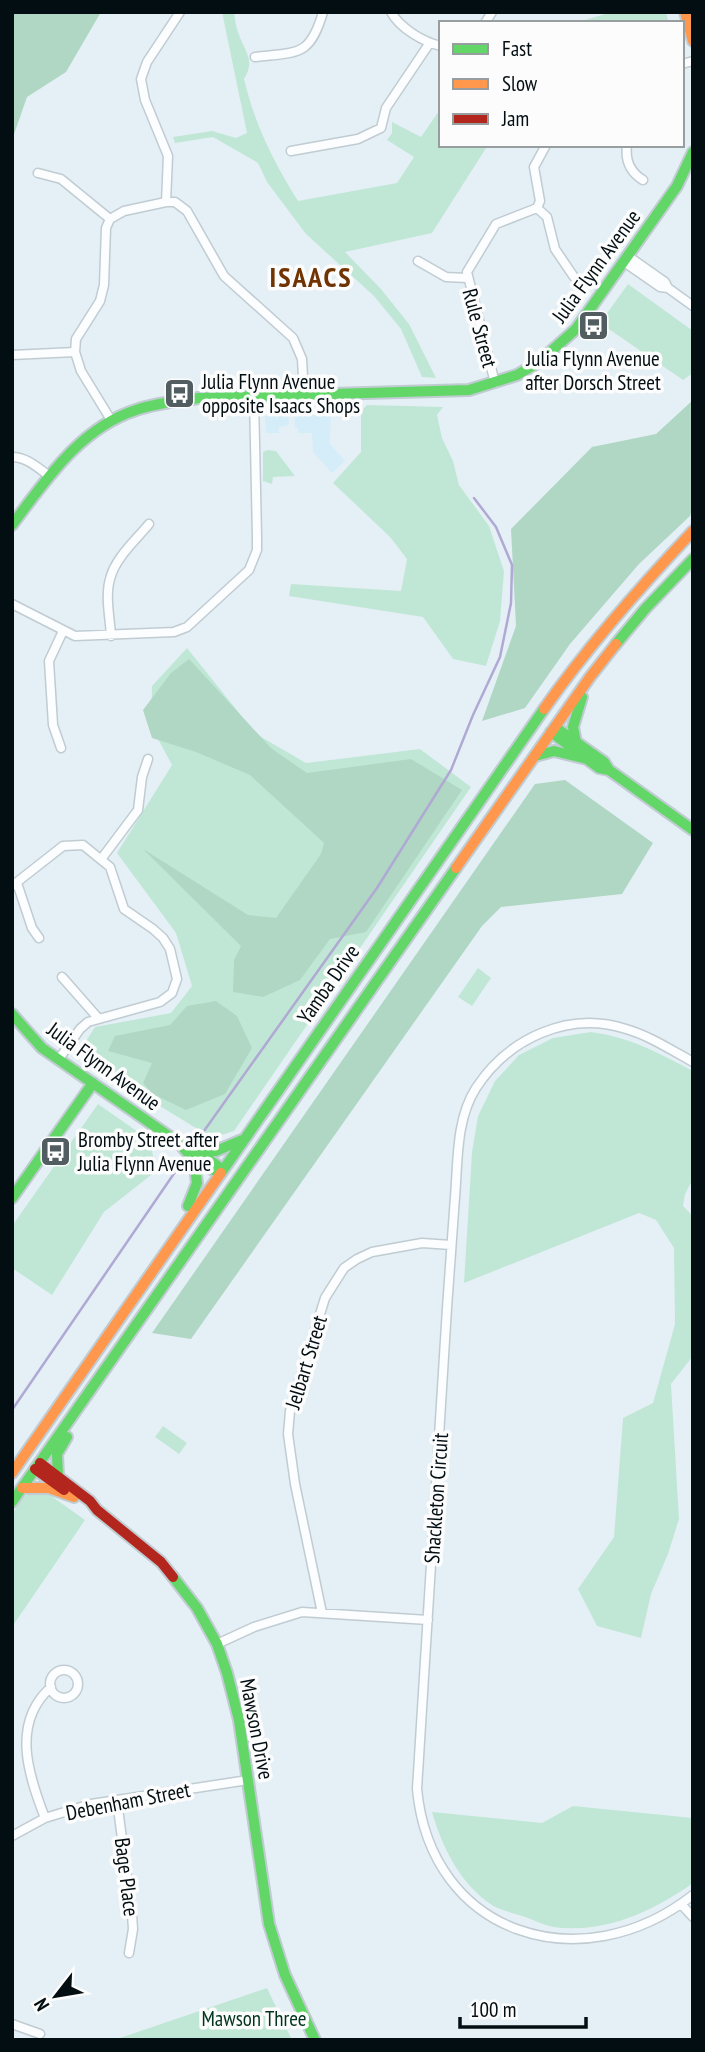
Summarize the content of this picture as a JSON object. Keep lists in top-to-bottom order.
{
  "streets": {
    "main road": ["Julia Flynn Avenue", "Yamba Drive", "Mawson Drive"],
    "street": [
      "Rule Street",
      "Jelbart Street",
      "Shackleton Circuit",
      "Debenham Street",
      "Bage Place"
    ]
  },
  "crossings": [
    ["Julia Flynn Avenue", "Rule Street"],
    ["Julia Flynn Avenue", "Yamba Drive"],
    ["Yamba Drive", "Mawson Drive"],
    ["Jelbart Street", "Shackleton Circuit"],
    ["Mawson Drive", "Debenham Street"],
    ["Debenham Street", "Bage Place"]
  ],
  "districts": ["ISAACS"],
  "parks": ["Mawson Three"],
  "places": {
    "bus stop": ["Julia Flynn Avenue after Dorsch Street", "Julia Flynn Avenue opposite Isaacs Shops", "Bromby Street after Julia Flynn Avenue"]
  },
  "legend": ["Fast", "Slow", "Jam"],
  "scale_bar": "100 m",
  "north": "bottom left"
}
